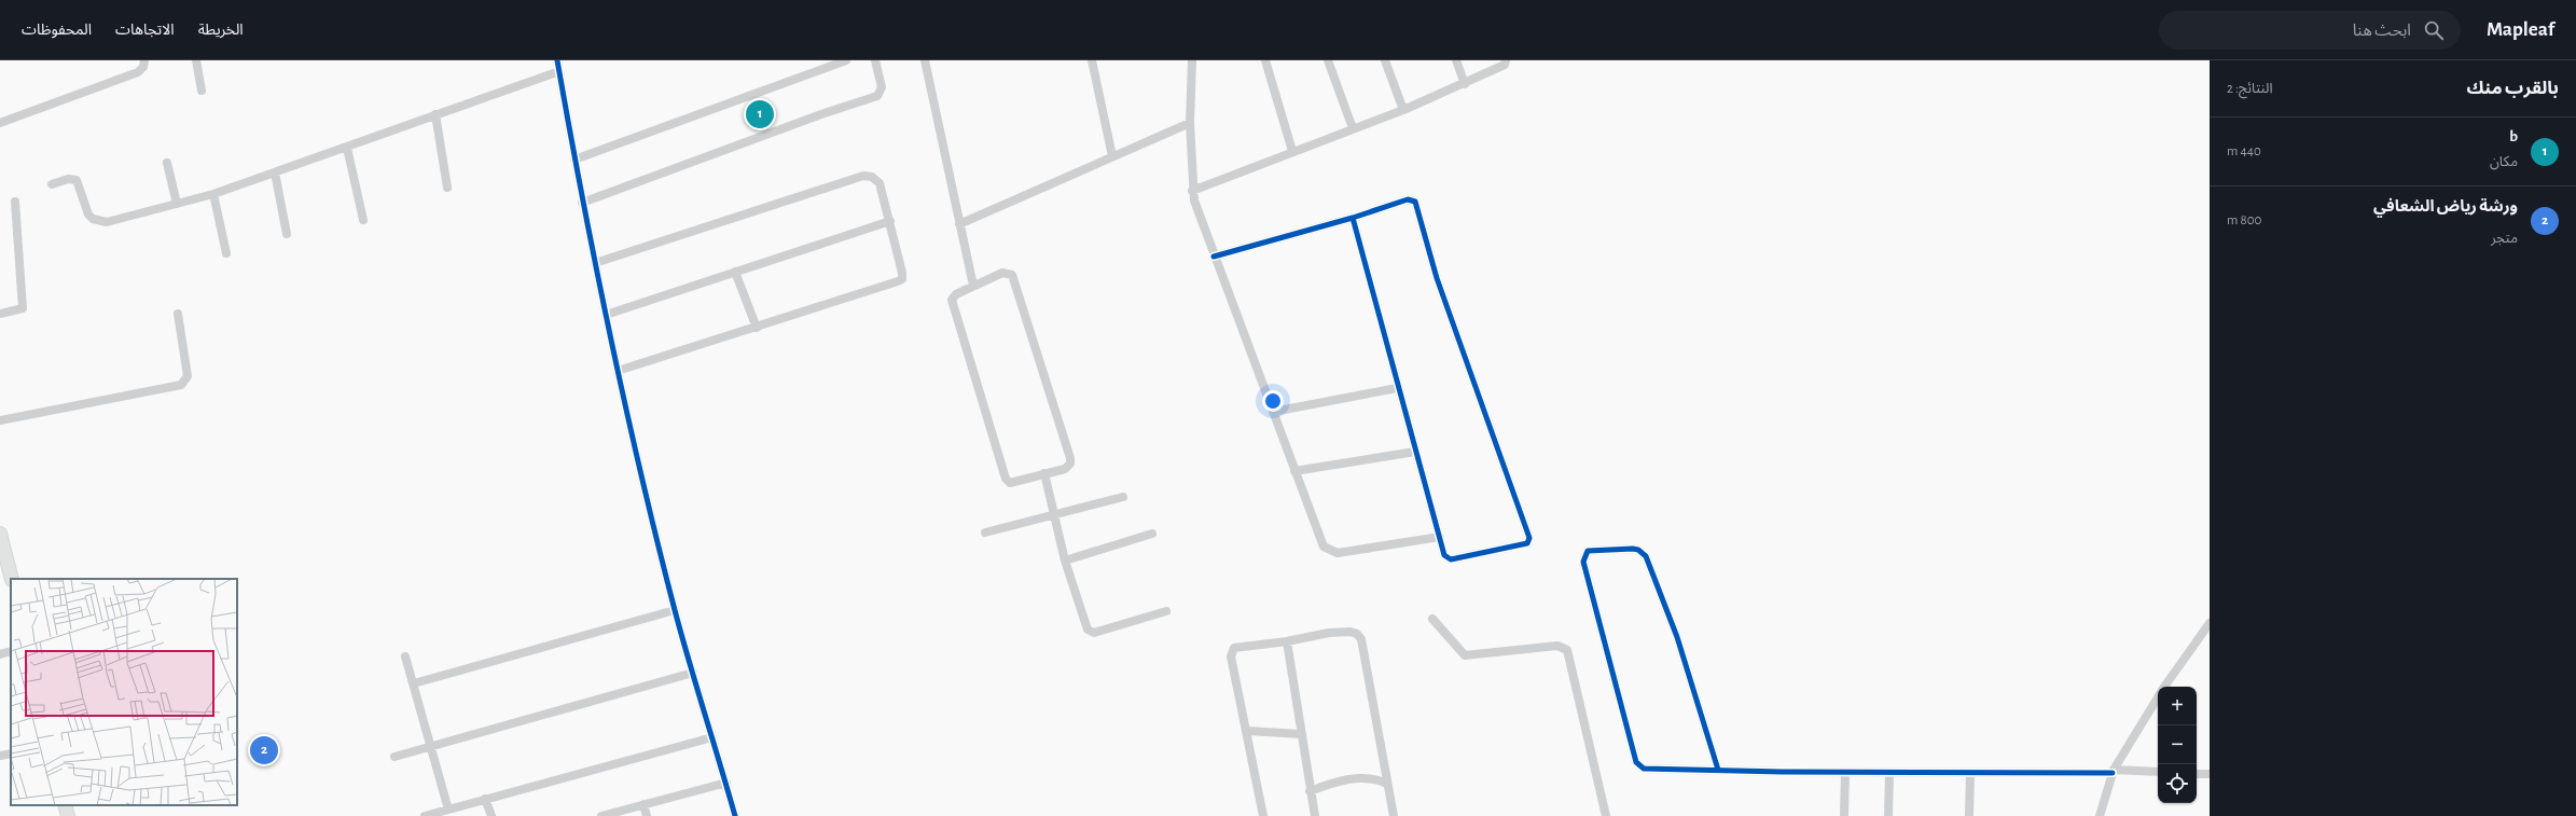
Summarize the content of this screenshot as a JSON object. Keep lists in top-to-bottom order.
{
  "page": {
    "header": "Mapleaf",
    "search": "ابحث هنا",
    "nav": ["الخريطة", "الاتجاهات", "المحفوظات"],
    "heading": ["بالقرب منك", "النتائج: 2"],
    "pins": ["1", "2"],
    "list": [
      {
        "mark": "1",
        "name": "b",
        "note": "مكان",
        "value": "440 m"
      },
      {
        "mark": "2",
        "name": "ورشة رياض الشعافي",
        "note": "متجر",
        "value": "800 m"
      }
    ],
    "map_buttons": ["+", "−"]
  }
}
